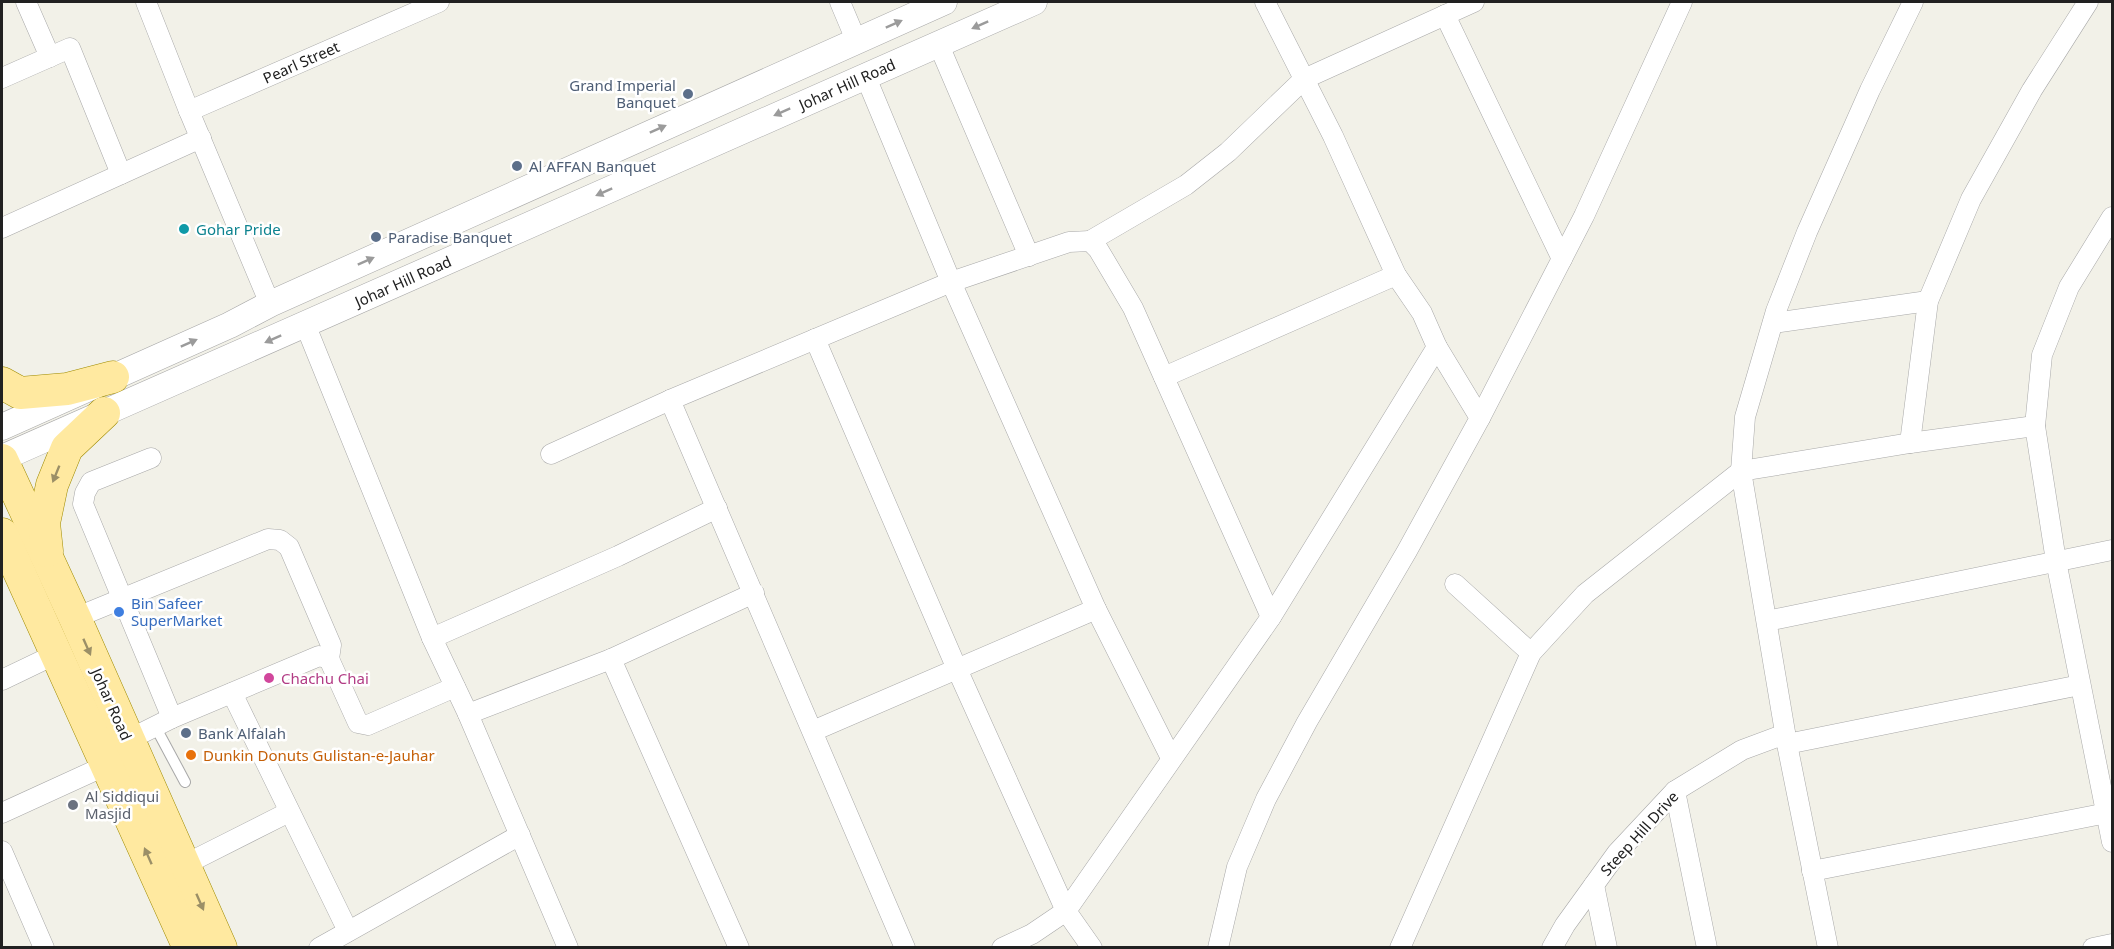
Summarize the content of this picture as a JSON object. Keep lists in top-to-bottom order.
{
  "streets": {
    "main road": ["Johar Road"],
    "street": ["Pearl Street", "Johar Hill Road", "Steep Hill Drive"]
  },
  "crossings": [
    ["Johar Hill Road", "Johar Road"]
  ],
  "places": [
    "Grand Imperial Banquet",
    "Al AFFAN Banquet",
    "Gohar Pride",
    "Paradise Banquet",
    "Bin Safeer SuperMarket",
    "Chachu Chai",
    "Bank Alfalah",
    "Dunkin Donuts Gulistan-e-Jauhar",
    "Al Siddiqui Masjid"
  ]
}
